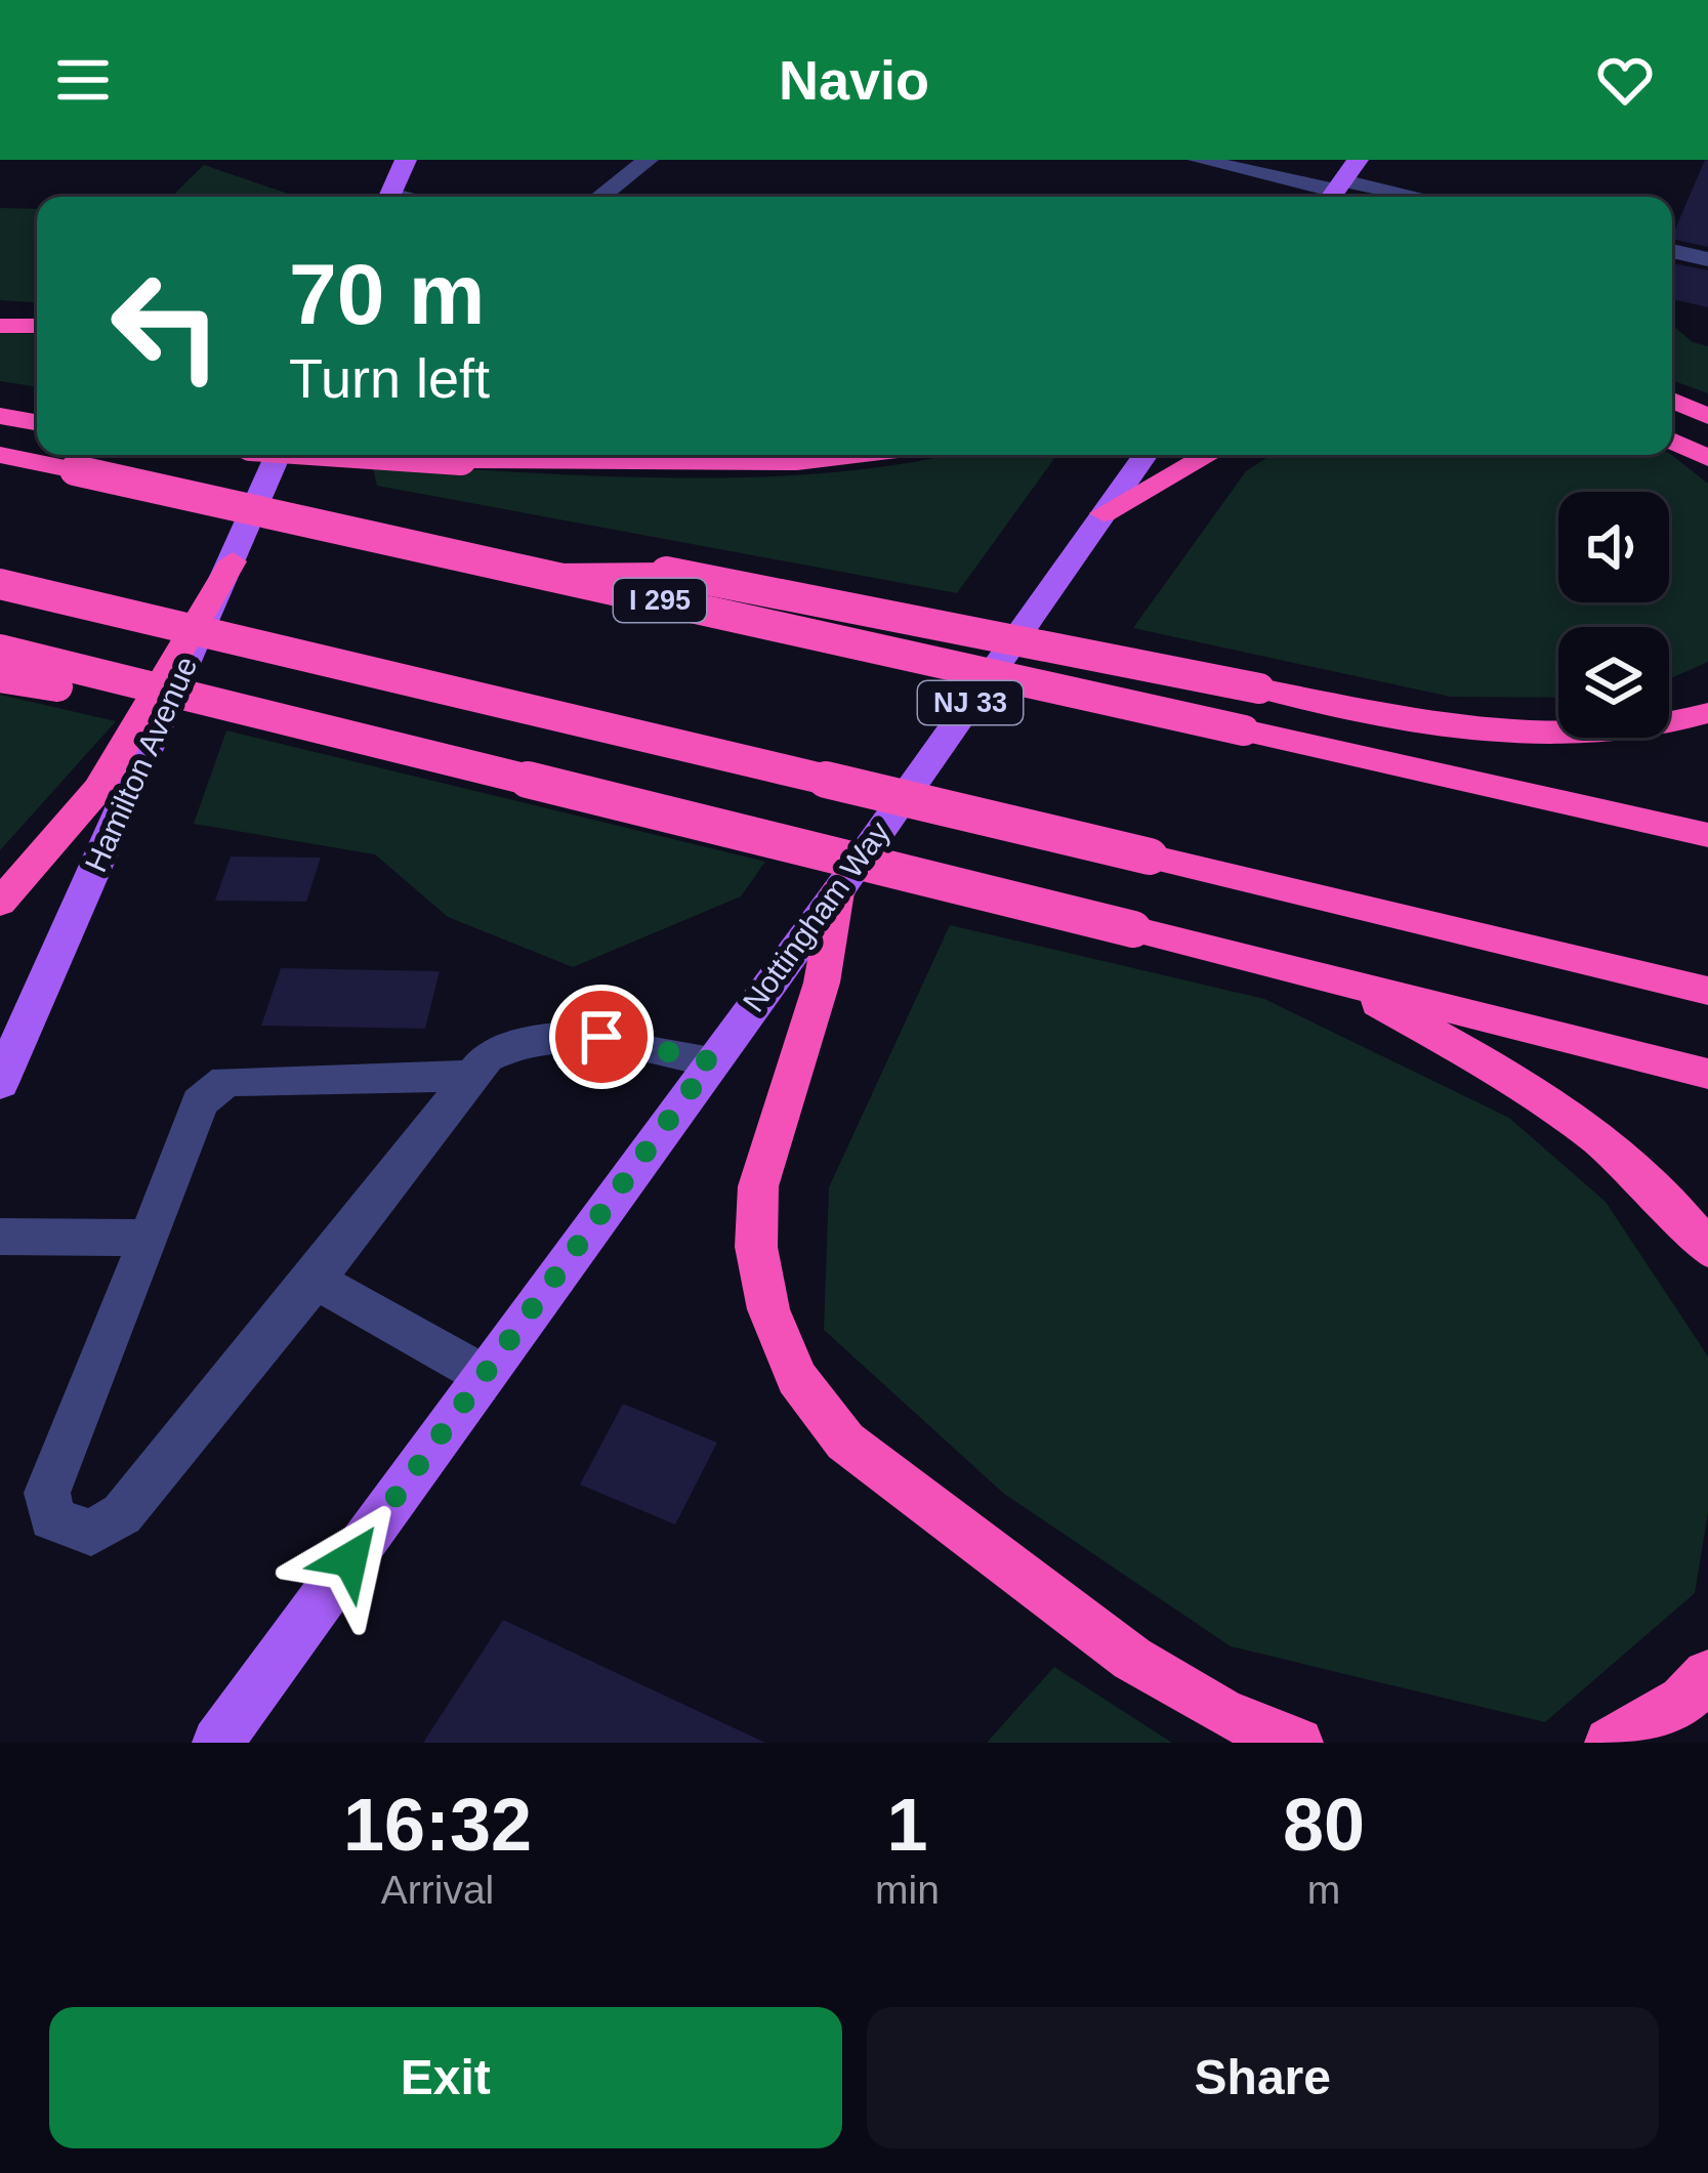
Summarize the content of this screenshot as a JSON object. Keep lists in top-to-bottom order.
{
  "streets": {
    "highway": ["I 295"],
    "main road": ["NJ 33", "Hamilton Avenue", "Nottingham Way"]
  },
  "page": {
    "header": "Navio",
    "turn": ["70 m", "Turn left"],
    "eta": [
      "16:32",
      "Arrival",
      "1",
      "min",
      "80",
      "m"
    ],
    "buttons": ["Exit", "Share"]
  }
}
